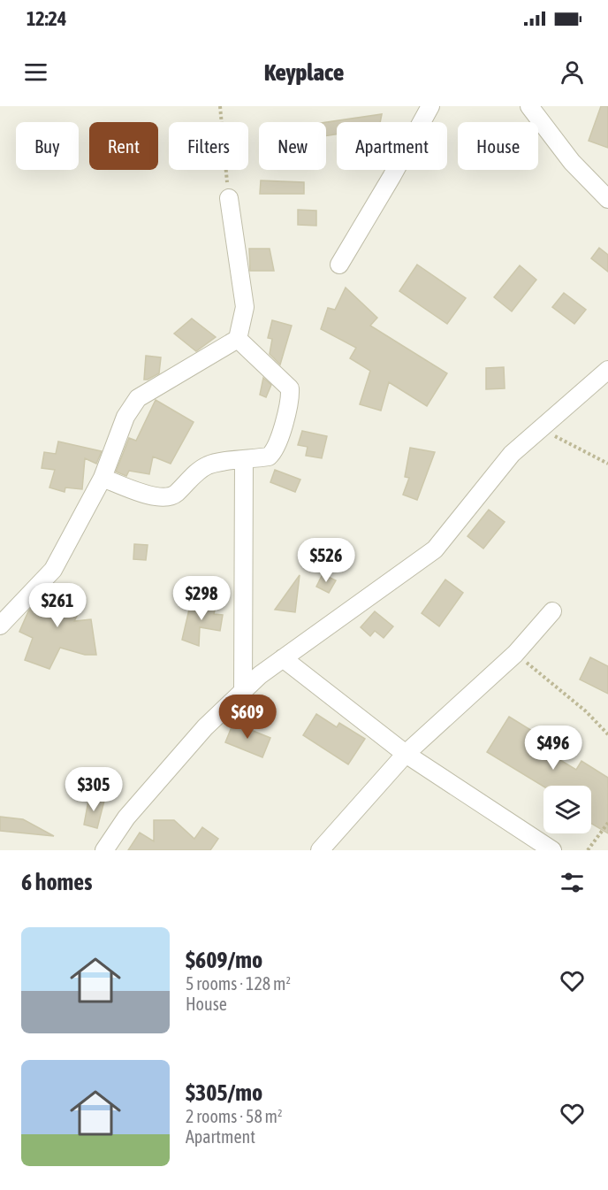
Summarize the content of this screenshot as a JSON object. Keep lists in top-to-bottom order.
{
  "page": {
    "status": "12:24",
    "header": "Keyplace",
    "chip": [
      "Buy",
      "Rent",
      "Filters",
      "New",
      "Apartment",
      "House"
    ],
    "price": [
      "$526",
      "$298",
      "$261",
      "$609",
      "$496",
      "$305"
    ],
    "heading": "6 homes",
    "list": [
      {
        "name": "$609/mo",
        "note": "5 rooms · 128 m² · House"
      },
      {
        "name": "$305/mo",
        "note": "2 rooms · 58 m² · Apartment"
      }
    ]
  }
}
